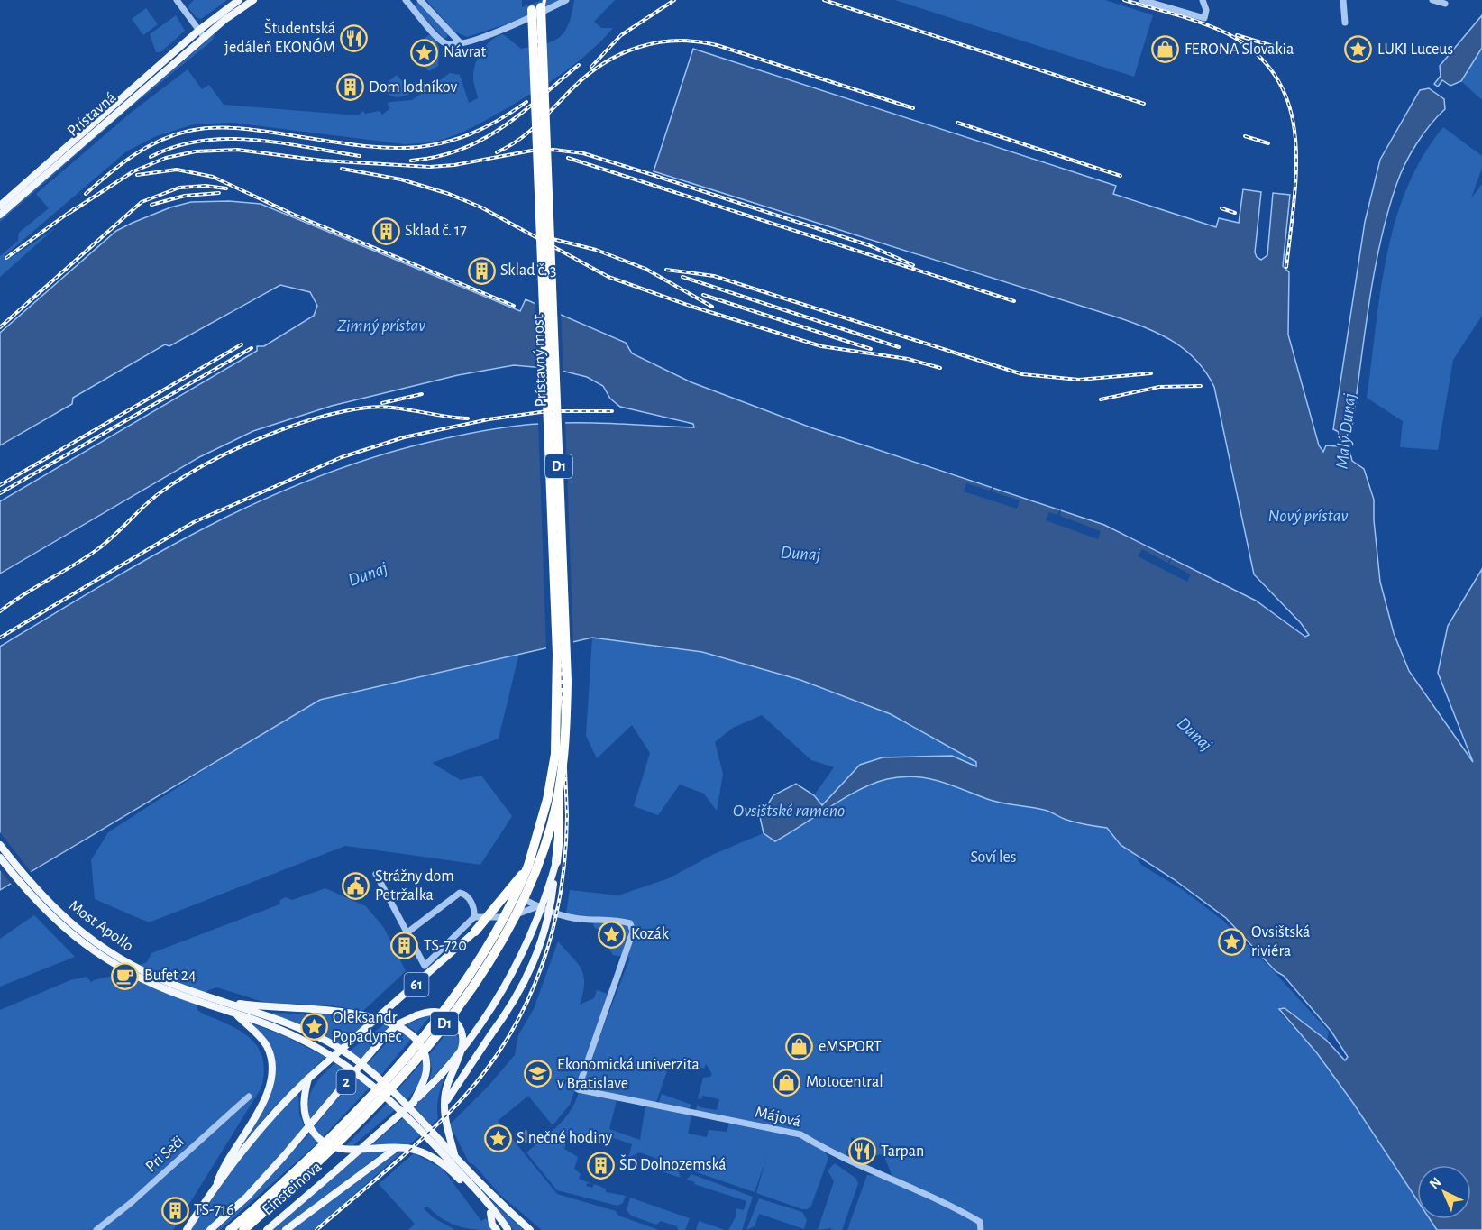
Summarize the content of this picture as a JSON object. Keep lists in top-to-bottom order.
{
  "streets": {
    "highway": ["Prístavný most", "D1"],
    "main road": [
      "Prístavná",
      "Most Apollo",
      "61",
      "2",
      "Einsteinova"
    ],
    "street": ["Májová", "Pri Seči"]
  },
  "crossings": [
    ["Prístavný most", "D1"]
  ],
  "water": [
    "Zimný prístav",
    "Malý Dunaj",
    "Nový prístav",
    "Dunaj",
    "Ovsištské rameno"
  ],
  "parks": ["Soví les"],
  "places": {
    "restaurant": ["Študentská jedáleň EKONÓM", "Tarpan"],
    "shop": ["FERONA Slovakia", "eMSPORT", "Motocentral"],
    "place": [
      "LUKI Luceus",
      "Návrat",
      "Kozák",
      "Ovsištská riviéra",
      "Oleksandr Popadynec",
      "Slnečné hodiny"
    ],
    "building": [
      "Dom lodníkov",
      "Sklad č. 17",
      "Sklad č. 3",
      "TS-720",
      "ŠD Dolnozemská",
      "TS-716"
    ],
    "public building": ["Strážny dom Petržalka"],
    "cafe": ["Bufet 24"],
    "school or university": ["Ekonomická univerzita v Bratislave"]
  },
  "north": "top left"
}
